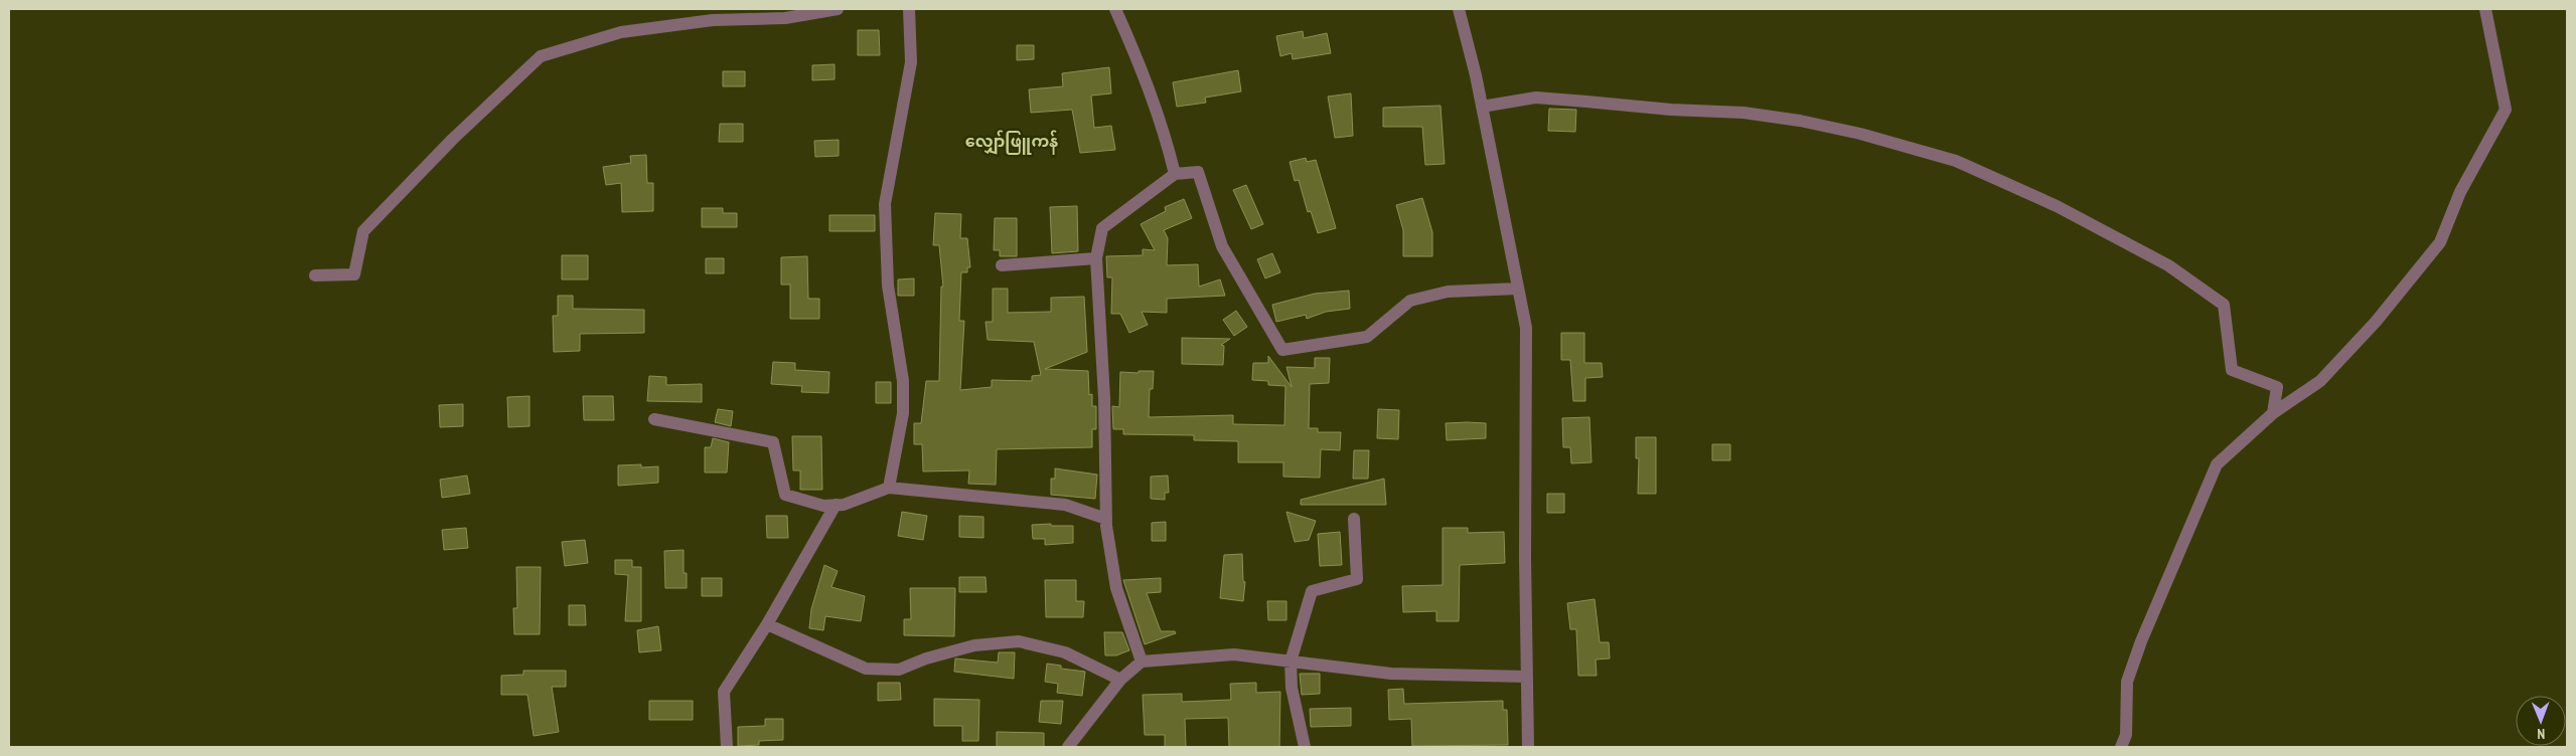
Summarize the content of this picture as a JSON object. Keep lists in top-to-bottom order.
{
  "districts": ["လျှော်ဖြူကန်"],
  "north": "bottom"
}
